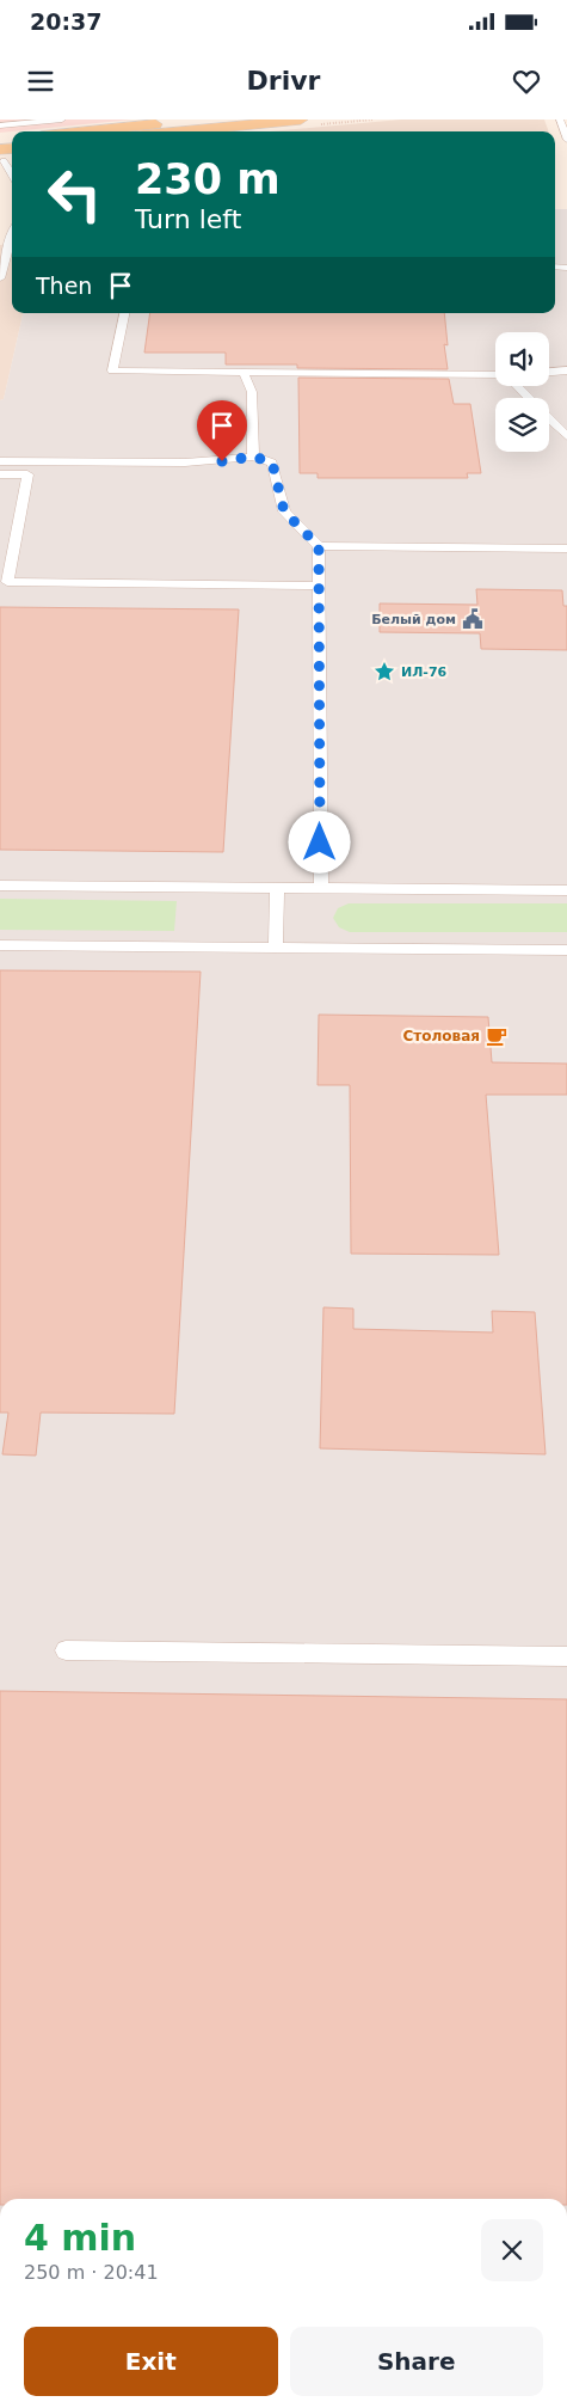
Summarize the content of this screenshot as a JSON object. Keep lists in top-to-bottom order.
{
  "places": {
    "public building": ["Белый дом"],
    "place": ["ИЛ-76"],
    "cafe": ["Столовая"]
  },
  "page": {
    "status": "20:37",
    "header": "Drivr",
    "turn": ["230 m", "Turn left"],
    "then": "Then",
    "heading": ["4 min", "250 m · 20:41"],
    "buttons": ["Exit", "Share"]
  }
}
